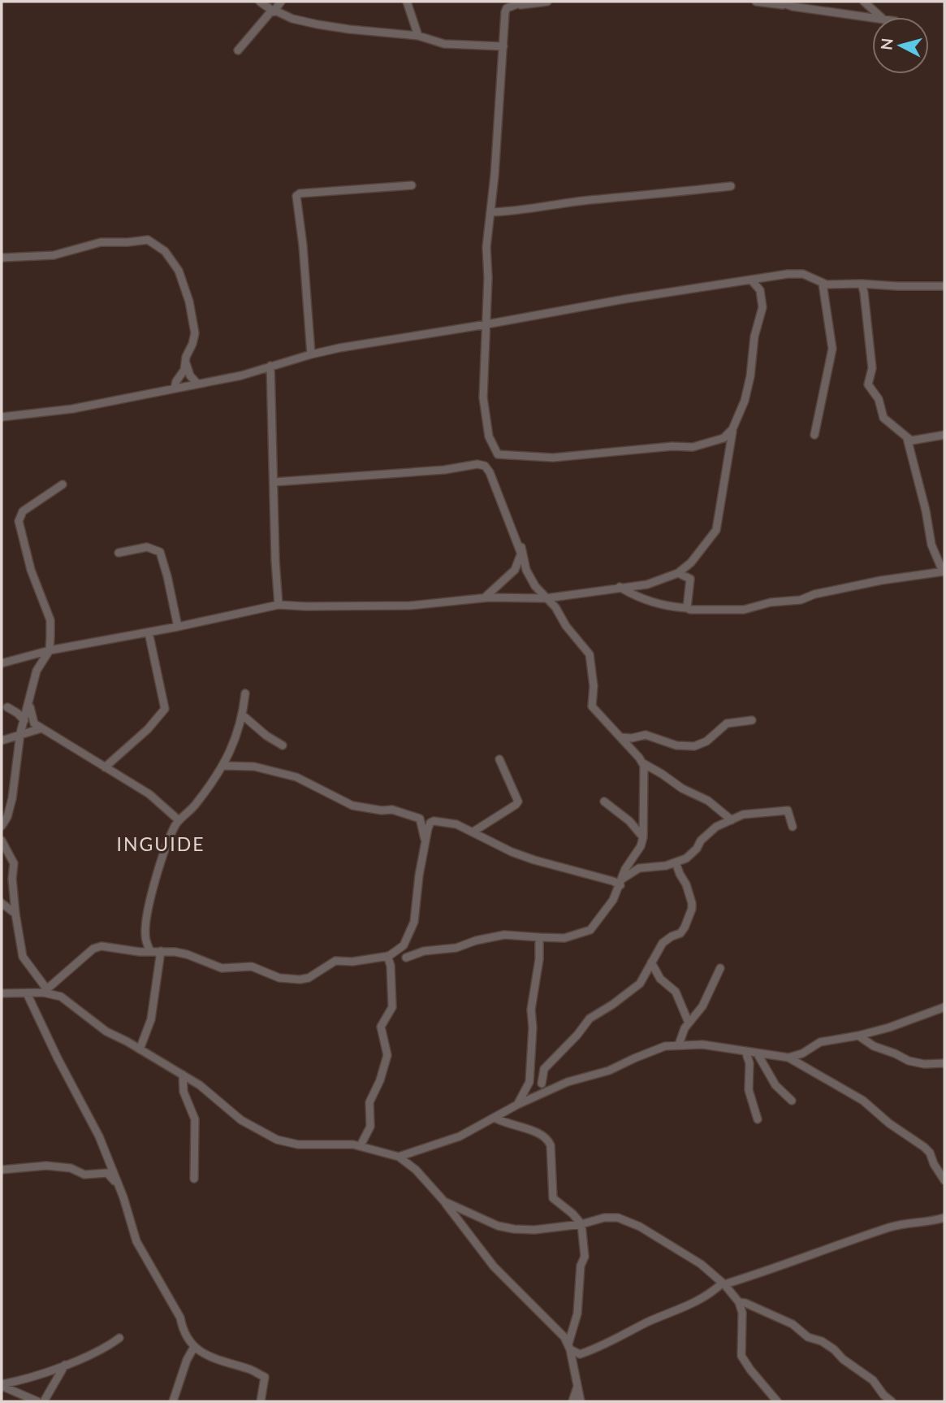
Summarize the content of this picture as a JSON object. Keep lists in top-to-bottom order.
{
  "districts": ["INGUIDE"],
  "north": "left"
}
